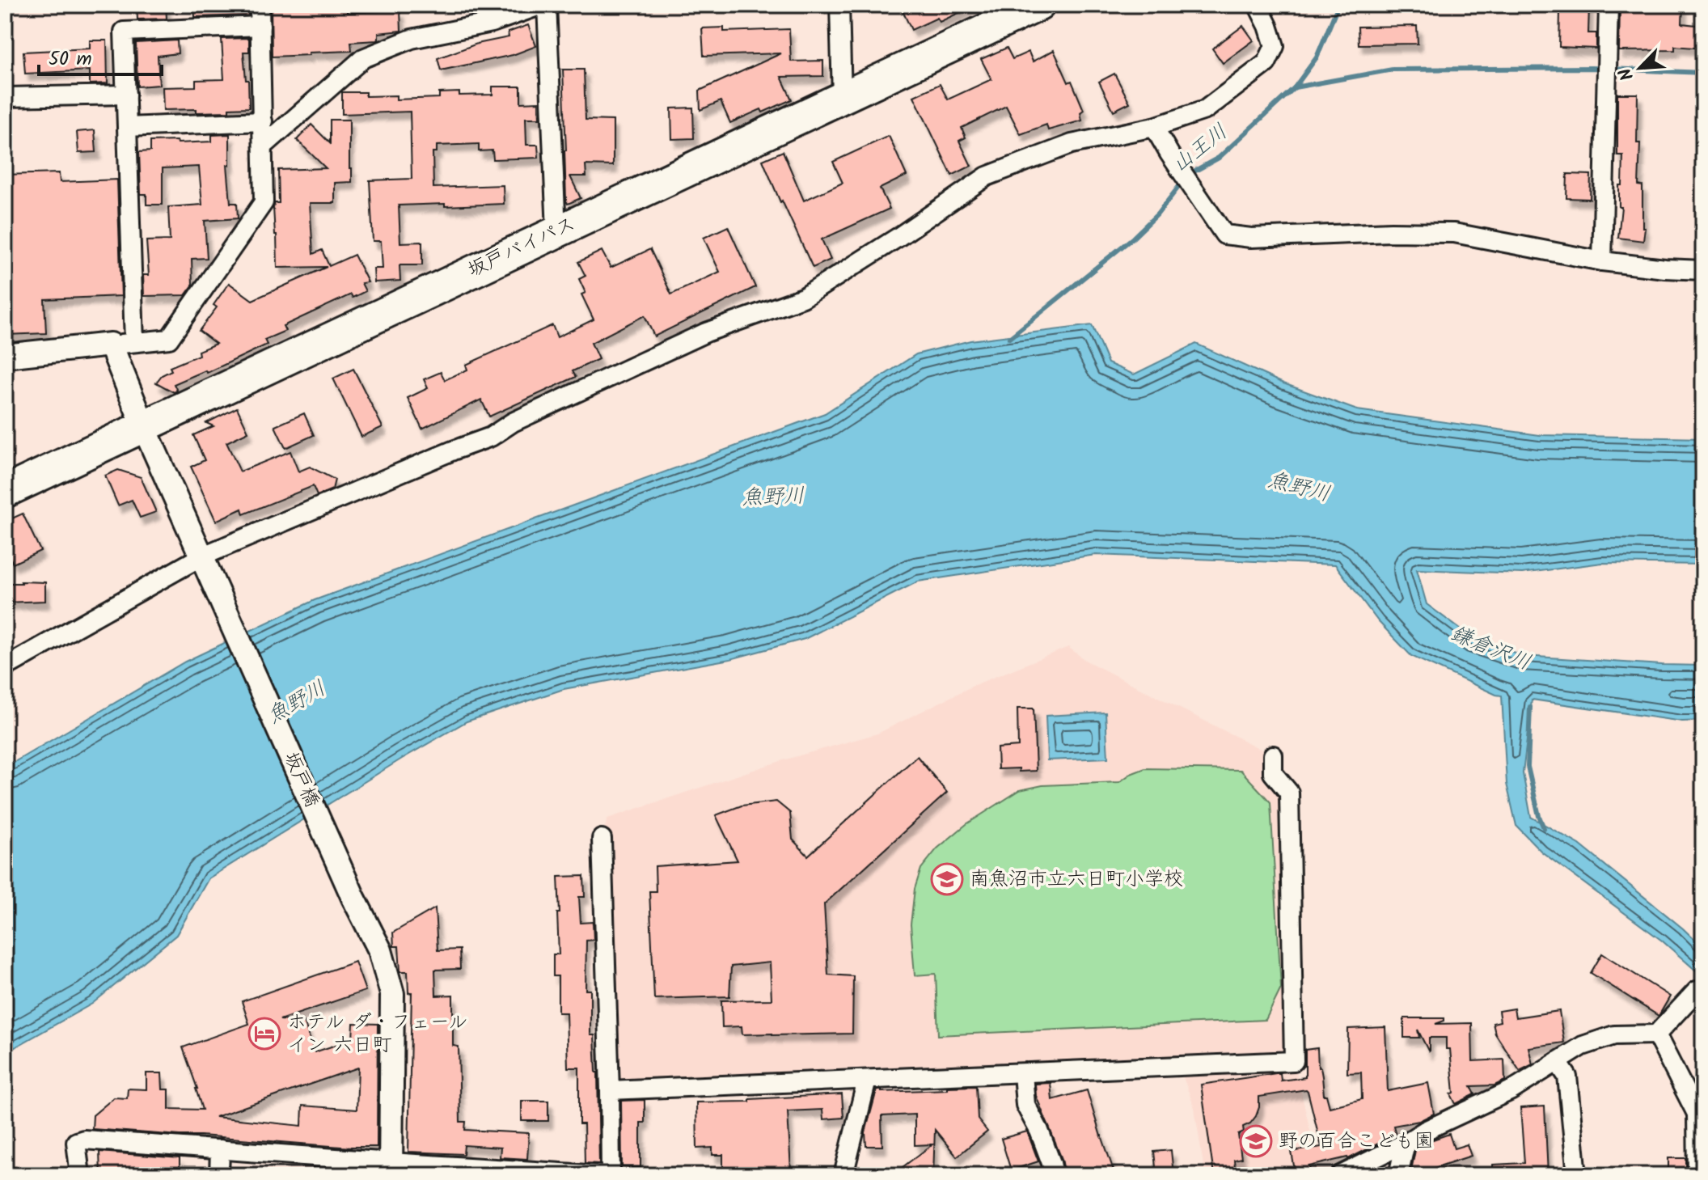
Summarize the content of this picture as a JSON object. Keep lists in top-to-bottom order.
{
  "streets": {
    "highway": ["坂戸バイパス"],
    "street": ["坂戸橋"]
  },
  "crossings": [
    ["坂戸バイパス", "坂戸橋"]
  ],
  "water": ["山王川", "魚野川", "鎌倉沢川"],
  "places": {
    "school or university": ["南魚沼市立六日町小学校", "野の百合こども園"],
    "hotel": ["ホテル ダ・フェール イン 六日町"]
  },
  "scale_bar": "50 m",
  "north": "bottom left"
}
